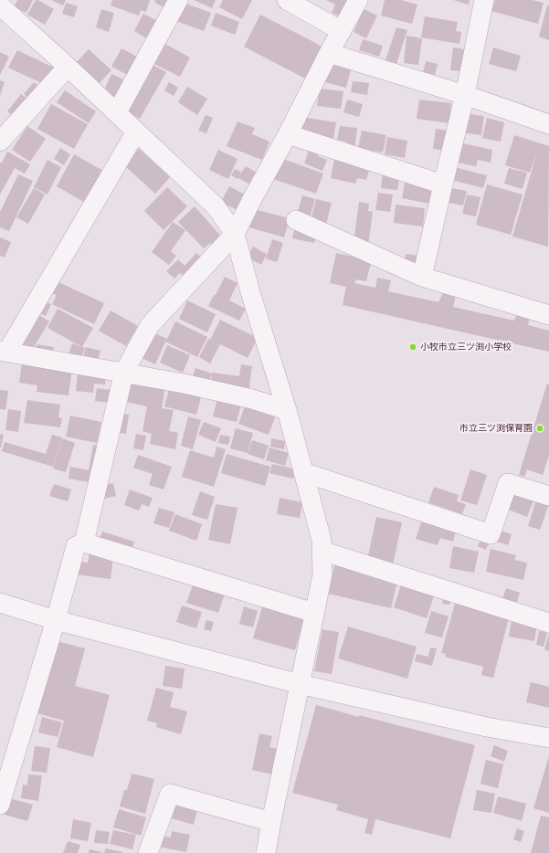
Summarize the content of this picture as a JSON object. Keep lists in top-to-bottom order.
{
  "places": ["小牧市立三ツ渕小学校", "市立三ツ渕保育園"]
}
